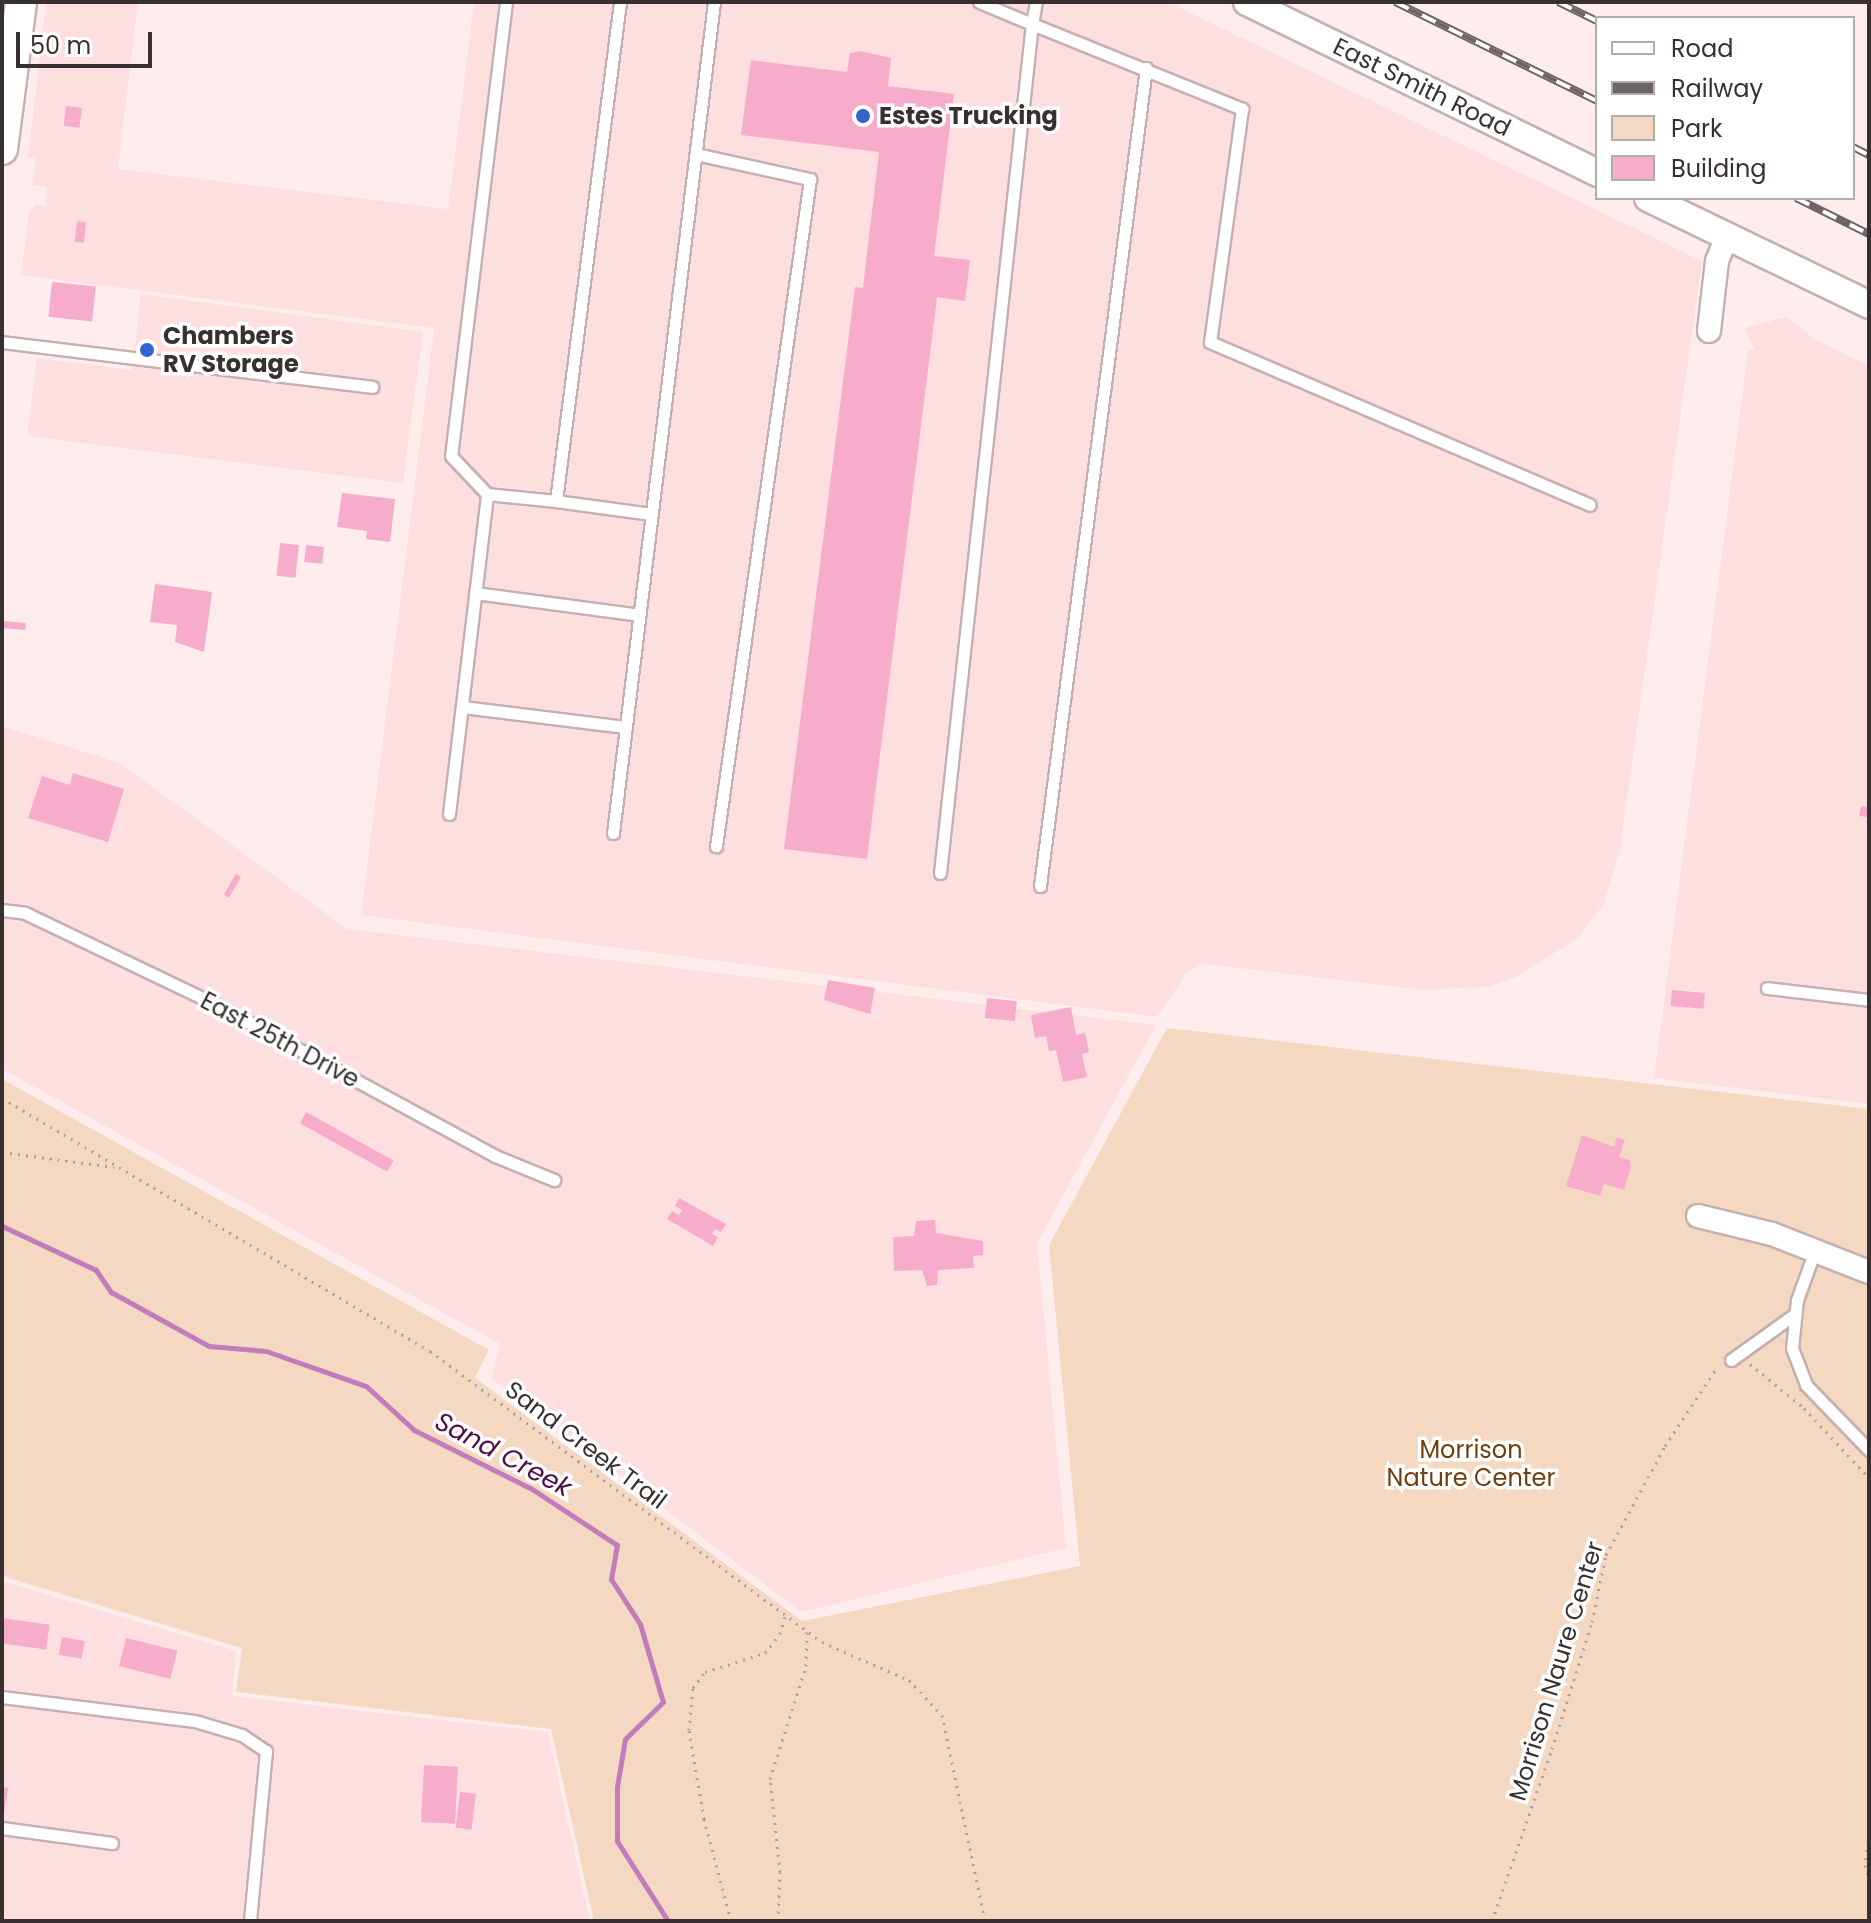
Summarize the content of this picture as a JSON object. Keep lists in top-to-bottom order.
{
  "streets": {
    "street": ["East Smith Road"],
    "lane": ["East 25th Drive"],
    "path": ["Sand Creek Trail", "Morrison Naure Center"]
  },
  "water": ["Sand Creek"],
  "parks": ["Morrison Nature Center"],
  "places": ["Estes Trucking", "Chambers RV Storage"],
  "legend": [
    "Road",
    "Railway",
    "Park",
    "Building"
  ],
  "scale_bar": "50 m"
}
